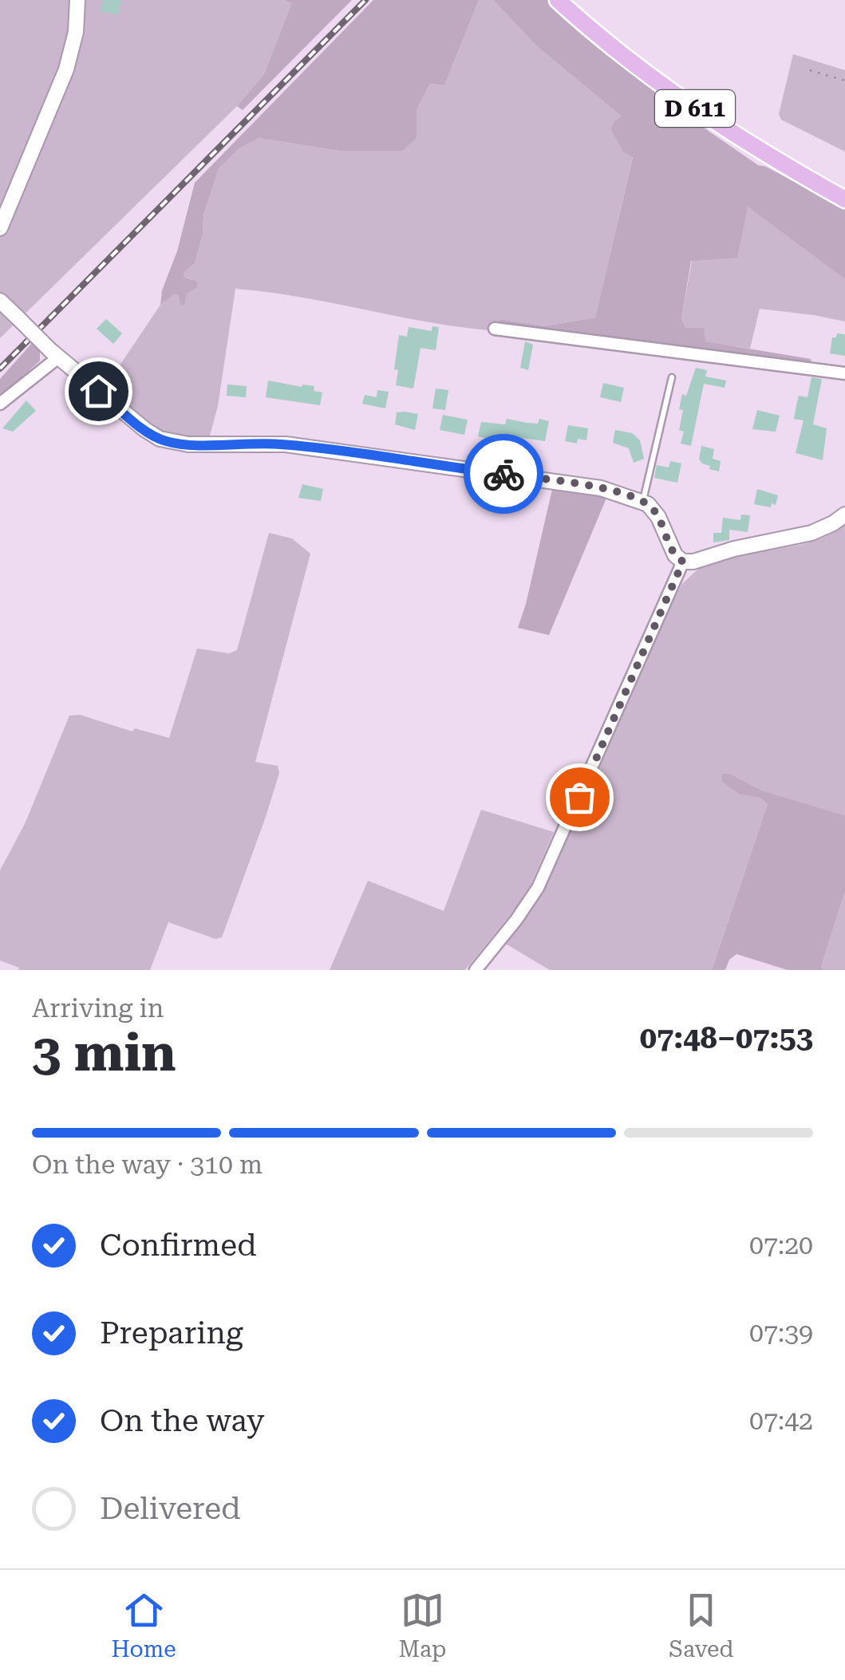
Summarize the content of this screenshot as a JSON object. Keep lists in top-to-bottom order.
{
  "streets": {
    "main road": ["D 611"]
  },
  "page": {
    "heading": ["3 min", "Arriving in", "07:48–07:53"],
    "bar": "On the way · 310 m",
    "list": [
      ["Confirmed", "07:20"],
      ["Preparing", "07:39"],
      ["On the way", "07:42"],
      "Delivered"
    ],
    "tabs": ["Home", "Map", "Saved"]
  }
}
